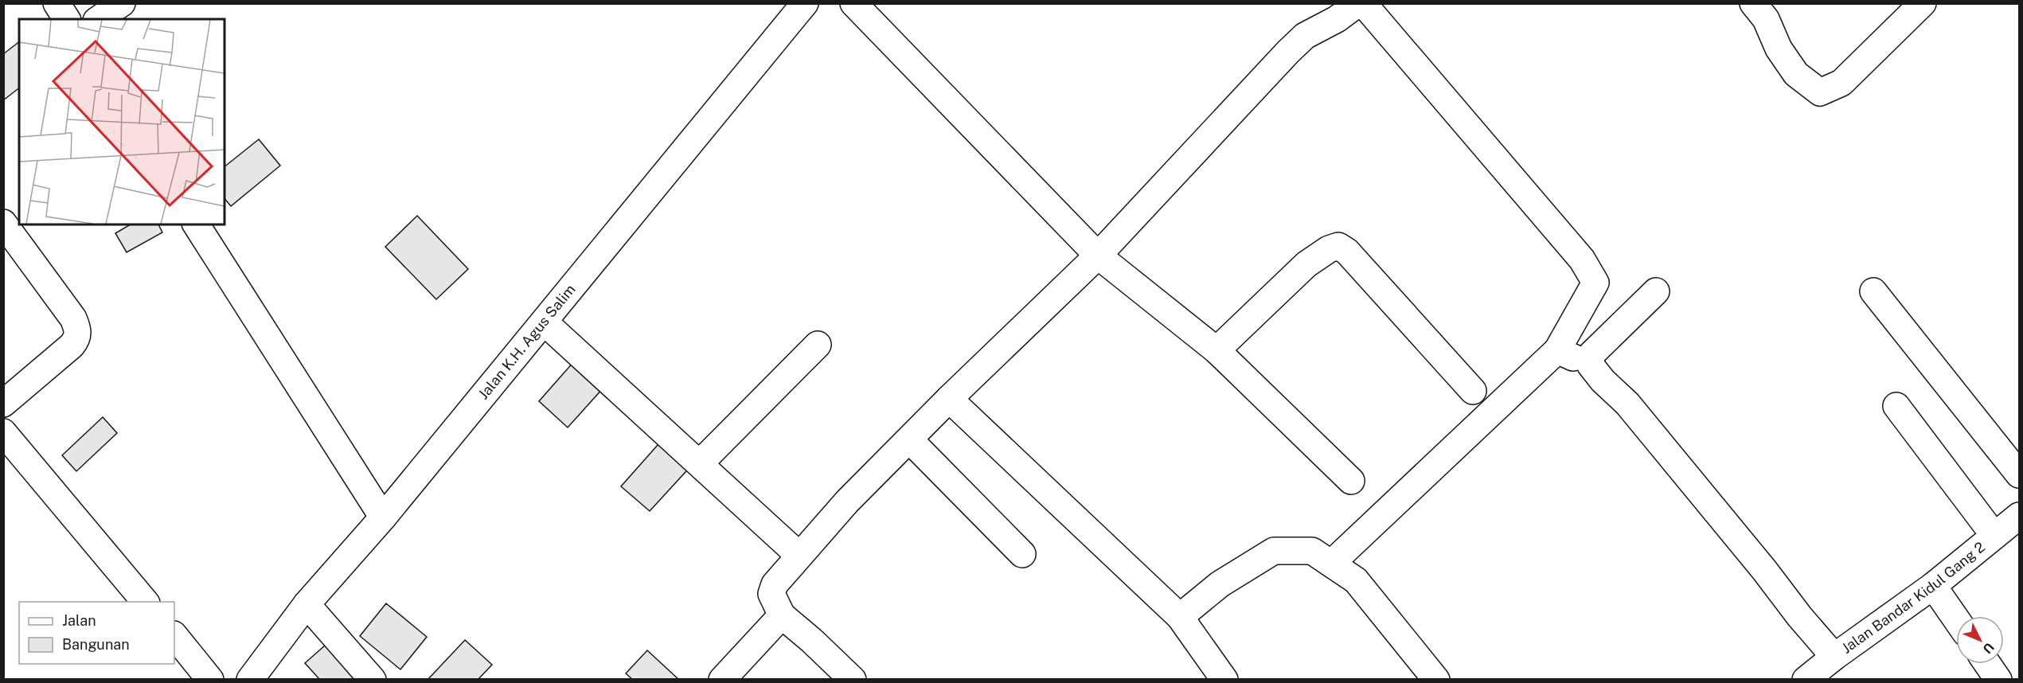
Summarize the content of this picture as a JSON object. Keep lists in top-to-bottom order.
{
  "streets": {
    "main road": ["Jalan K.H. Agus Salim", "Jalan Bandar Kidul Gang 2"]
  },
  "legend": ["Jalan", "Bangunan"],
  "north": "bottom right"
}
